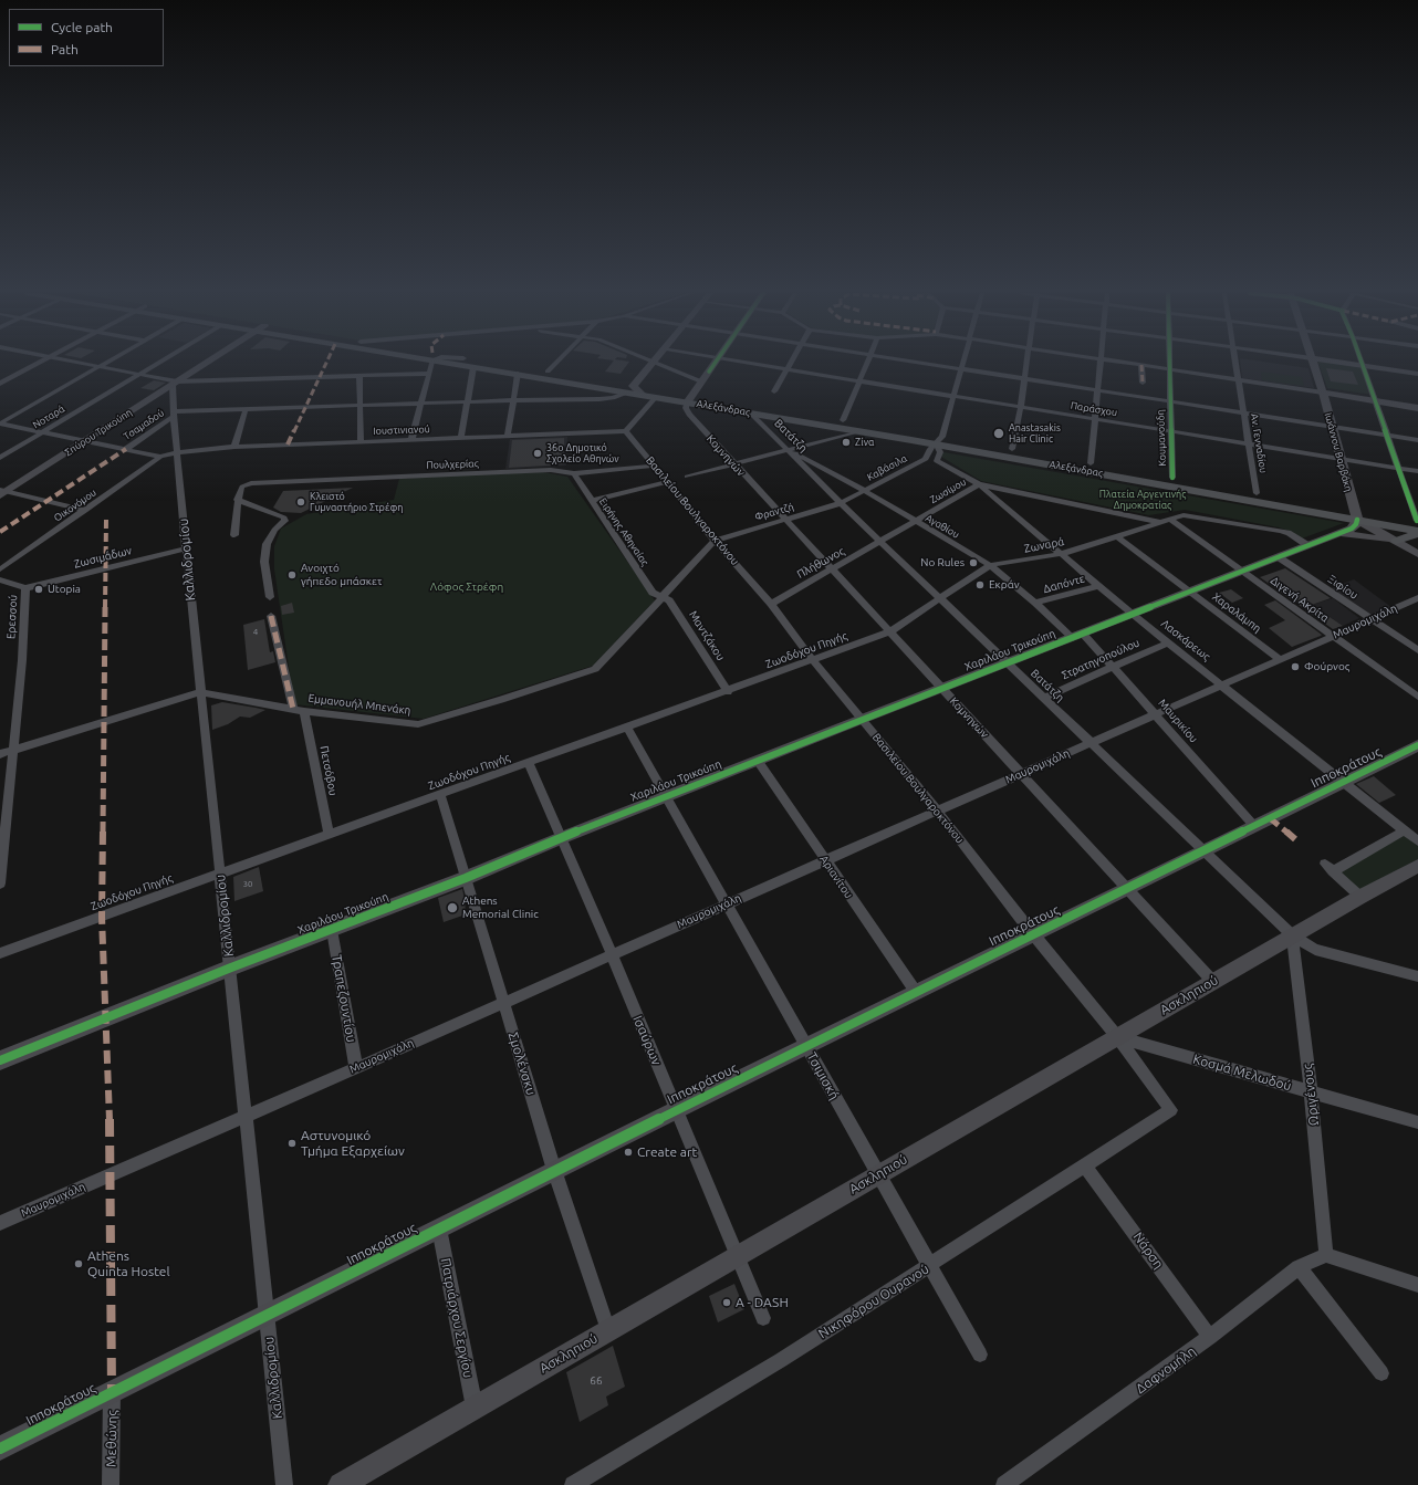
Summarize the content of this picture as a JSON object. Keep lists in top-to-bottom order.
{
  "streets": {
    "main road": ["Αλεξάνδρας"],
    "street": [
      "Παράσχου",
      "Νοταρά",
      "Τσαμαδού",
      "Ιουστινιανού",
      "Σπύρου Τρικούπη",
      "Βατάτζη",
      "Κουμανούδη",
      "Αν. Γενναδίου",
      "Ιωάννου Βαρβάκη",
      "Κομνηνών",
      "Πουλχερίας",
      "Καβάσιλα",
      "Ζωσίμου",
      "Οικονόμου",
      "Βασιλείου Βουλγαροκτόνου",
      "Φραντζή",
      "Αγαθίου",
      "Ειρήνης Αθηναίας",
      "Ζωναρά",
      "Ζωσιμάδων",
      "Καλλιδρομίου",
      "Πλήθωνος",
      "Δαπόντε",
      "Ξιφίου",
      "Διγενή Ακρίτα",
      "Χαραλάμπη",
      "Ερεσσού",
      "Μαυρομιχάλη",
      "Μαντζάκου",
      "Λασκάρεως",
      "Ζωοδόχου Πηγής",
      "Χαριλάου Τρικούπη",
      "Στρατηγοπούλου",
      "Εμμανουήλ Μπενάκη",
      "Μαυρικίου",
      "Ιπποκράτους",
      "Πετσόβου",
      "Αριανίτου",
      "Ασκληπιού",
      "Τραπεζουντίου",
      "Ισαύρων",
      "Σμολένσκυ",
      "Κοσμά Μελωδού",
      "Τσιμισκή",
      "Ωριγένους",
      "Νάρση",
      "Νικηφόρου Ουρανού",
      "Πατριάρχου Σεργίου",
      "Δαφνομήλη",
      "Μεθώνης"
    ]
  },
  "crossings": [
    ["Αλεξάνδρας", "Βατάτζη"],
    ["Αλεξάνδρας", "Κουμανούδη"],
    ["Αλεξάνδρας", "Αν. Γενναδίου"],
    ["Αλεξάνδρας", "Ιωάννου Βαρβάκη"],
    ["Αλεξάνδρας", "Καβάσιλα"],
    ["Αλεξάνδρας", "Χαριλάου Τρικούπη"],
    ["Παράσχου", "Κουμανούδη"],
    ["Παράσχου", "Αν. Γενναδίου"],
    ["Παράσχου", "Ιωάννου Βαρβάκη"],
    ["Τσαμαδού", "Καλλιδρομίου"],
    ["Ιουστινιανού", "Βασιλείου Βουλγαροκτόνου"],
    ["Ιουστινιανού", "Καλλιδρομίου"],
    ["Σπύρου Τρικούπη", "Καλλιδρομίου"],
    ["Βατάτζη", "Καβάσιλα"],
    ["Βατάτζη", "Ζωσίμου"],
    ["Βατάτζη", "Φραντζή"],
    ["Βατάτζη", "Αγαθίου"],
    ["Βατάτζη", "Ζωναρά"],
    ["Βατάτζη", "Πλήθωνος"],
    ["Βατάτζη", "Μαυρομιχάλη"],
    ["Βατάτζη", "Ζωοδόχου Πηγής"],
    ["Βατάτζη", "Χαριλάου Τρικούπη"],
    ["Βατάτζη", "Στρατηγοπούλου"],
    ["Βατάτζη", "Ιπποκράτους"],
    ["Βατάτζη", "Ασκληπιού"],
    ["Βατάτζη", "Ωριγένους"],
    ["Ιωάννου Βαρβάκη", "Χαριλάου Τρικούπη"],
    ["Κομνηνών", "Φραντζή"],
    ["Κομνηνών", "Πλήθωνος"],
    ["Κομνηνών", "Μαυρομιχάλη"],
    ["Κομνηνών", "Ζωοδόχου Πηγής"],
    ["Κομνηνών", "Χαριλάου Τρικούπη"],
    ["Κομνηνών", "Ιπποκράτους"],
    ["Κομνηνών", "Ασκληπιού"],
    ["Πουλχερίας", "Βασιλείου Βουλγαροκτόνου"],
    ["Πουλχερίας", "Ειρήνης Αθηναίας"],
    ["Καβάσιλα", "Φραντζή"],
    ["Καβάσιλα", "Αγαθίου"],
    ["Καβάσιλα", "Λασκάρεως"],
    ["Ζωσίμου", "Αγαθίου"],
    ["Ζωσίμου", "Πλήθωνος"],
    ["Ζωσίμου", "Λασκάρεως"],
    ["Βασιλείου Βουλγαροκτόνου", "Φραντζή"],
    ["Βασιλείου Βουλγαροκτόνου", "Πλήθωνος"],
    ["Βασιλείου Βουλγαροκτόνου", "Μαυρομιχάλη"],
    ["Βασιλείου Βουλγαροκτόνου", "Ζωοδόχου Πηγής"],
    ["Βασιλείου Βουλγαροκτόνου", "Χαριλάου Τρικούπη"],
    ["Βασιλείου Βουλγαροκτόνου", "Εμμανουήλ Μπενάκη"],
    ["Βασιλείου Βουλγαροκτόνου", "Ιπποκράτους"],
    ["Βασιλείου Βουλγαροκτόνου", "Ασκληπιού"],
    ["Βασιλείου Βουλγαροκτόνου", "Κοσμά Μελωδού"],
    ["Βασιλείου Βουλγαροκτόνου", "Νικηφόρου Ουρανού"],
    ["Φραντζή", "Εμμανουήλ Μπενάκη"],
    ["Αγαθίου", "Ζωναρά"],
    ["Αγαθίου", "Δαπόντε"],
    ["Αγαθίου", "Χαριλάου Τρικούπη"],
    ["Αγαθίου", "Μαυρικίου"],
    ["Ειρήνης Αθηναίας", "Μαντζάκου"],
    ["Ειρήνης Αθηναίας", "Εμμανουήλ Μπενάκη"],
    ["Ζωναρά", "Διγενή Ακρίτα"],
    ["Ζωναρά", "Χαραλάμπη"],
    ["Ζωναρά", "Λασκάρεως"],
    ["Ζωναρά", "Ζωοδόχου Πηγής"],
    ["Ζωναρά", "Χαριλάου Τρικούπη"],
    ["Ζωσιμάδων", "Καλλιδρομίου"],
    ["Ζωσιμάδων", "Ερεσσού"],
    ["Καλλιδρομίου", "Μαυρομιχάλη"],
    ["Καλλιδρομίου", "Ζωοδόχου Πηγής"],
    ["Καλλιδρομίου", "Χαριλάου Τρικούπη"],
    ["Καλλιδρομίου", "Εμμανουήλ Μπενάκη"],
    ["Καλλιδρομίου", "Ιπποκράτους"],
    ["Δαπόντε", "Λασκάρεως"],
    ["Ξιφίου", "Μαυρομιχάλη"],
    ["Ξιφίου", "Χαριλάου Τρικούπη"],
    ["Διγενή Ακρίτα", "Μαυρομιχάλη"],
    ["Διγενή Ακρίτα", "Χαριλάου Τρικούπη"],
    ["Χαραλάμπη", "Μαυρομιχάλη"],
    ["Χαραλάμπη", "Χαριλάου Τρικούπη"],
    ["Ερεσσού", "Εμμανουήλ Μπενάκη"],
    ["Μαυρομιχάλη", "Λασκάρεως"],
    ["Μαυρομιχάλη", "Μαυρικίου"],
    ["Μαυρομιχάλη", "Αριανίτου"],
    ["Μαυρομιχάλη", "Τραπεζουντίου"],
    ["Μαυρομιχάλη", "Ισαύρων"],
    ["Μαυρομιχάλη", "Σμολένσκυ"],
    ["Μαυρομιχάλη", "Τσιμισκή"],
    ["Μαντζάκου", "Ζωοδόχου Πηγής"],
    ["Μαντζάκου", "Εμμανουήλ Μπενάκη"],
    ["Λασκάρεως", "Χαριλάου Τρικούπη"],
    ["Λασκάρεως", "Στρατηγοπούλου"],
    ["Λασκάρεως", "Ιπποκράτους"],
    ["Ζωοδόχου Πηγής", "Πετσόβου"],
    ["Ζωοδόχου Πηγής", "Ισαύρων"],
    ["Ζωοδόχου Πηγής", "Σμολένσκυ"],
    ["Ζωοδόχου Πηγής", "Τσιμισκή"],
    ["Χαριλάου Τρικούπη", "Μαυρικίου"],
    ["Χαριλάου Τρικούπη", "Αριανίτου"],
    ["Χαριλάου Τρικούπη", "Τραπεζουντίου"],
    ["Χαριλάου Τρικούπη", "Ισαύρων"],
    ["Χαριλάου Τρικούπη", "Σμολένσκυ"],
    ["Χαριλάου Τρικούπη", "Τσιμισκή"],
    ["Στρατηγοπούλου", "Μαυρικίου"],
    ["Εμμανουήλ Μπενάκη", "Πετσόβου"],
    ["Μαυρικίου", "Ιπποκράτους"],
    ["Ιπποκράτους", "Αριανίτου"],
    ["Ιπποκράτους", "Ισαύρων"],
    ["Ιπποκράτους", "Σμολένσκυ"],
    ["Ιπποκράτους", "Τσιμισκή"],
    ["Ιπποκράτους", "Πατριάρχου Σεργίου"],
    ["Ιπποκράτους", "Μεθώνης"],
    ["Ασκληπιού", "Ισαύρων"],
    ["Ασκληπιού", "Σμολένσκυ"],
    ["Ασκληπιού", "Κοσμά Μελωδού"],
    ["Ασκληπιού", "Τσιμισκή"],
    ["Ασκληπιού", "Ωριγένους"],
    ["Ασκληπιού", "Πατριάρχου Σεργίου"],
    ["Κοσμά Μελωδού", "Ωριγένους"],
    ["Τσιμισκή", "Νικηφόρου Ουρανού"],
    ["Ωριγένους", "Δαφνομήλη"],
    ["Νάρση", "Νικηφόρου Ουρανού"],
    ["Νάρση", "Δαφνομήλη"]
  ],
  "parks": ["Πλατεία Αργεντινής Δημοκρατίας", "Λόφος Στρέφη"],
  "places": [
    "Anastasakis Hair Clinic",
    "Ζίνα",
    "36ο Δημοτικό Σχολείο Αθηνών",
    "Κλειστό Γυμναστήριο Στρέφη",
    "No Rules",
    "Ανοιχτό γήπεδο μπάσκετ",
    "Εκράν",
    "Utopia",
    "Φούρνος",
    "Athens Memorial Clinic",
    "Αστυνομικό Τμήμα Εξαρχείων",
    "Create art",
    "Athens Quinta Hostel",
    "A - DASH"
  ],
  "house_numbers": ["4", "30", "66"],
  "legend": ["Cycle path", "Path"]
}
